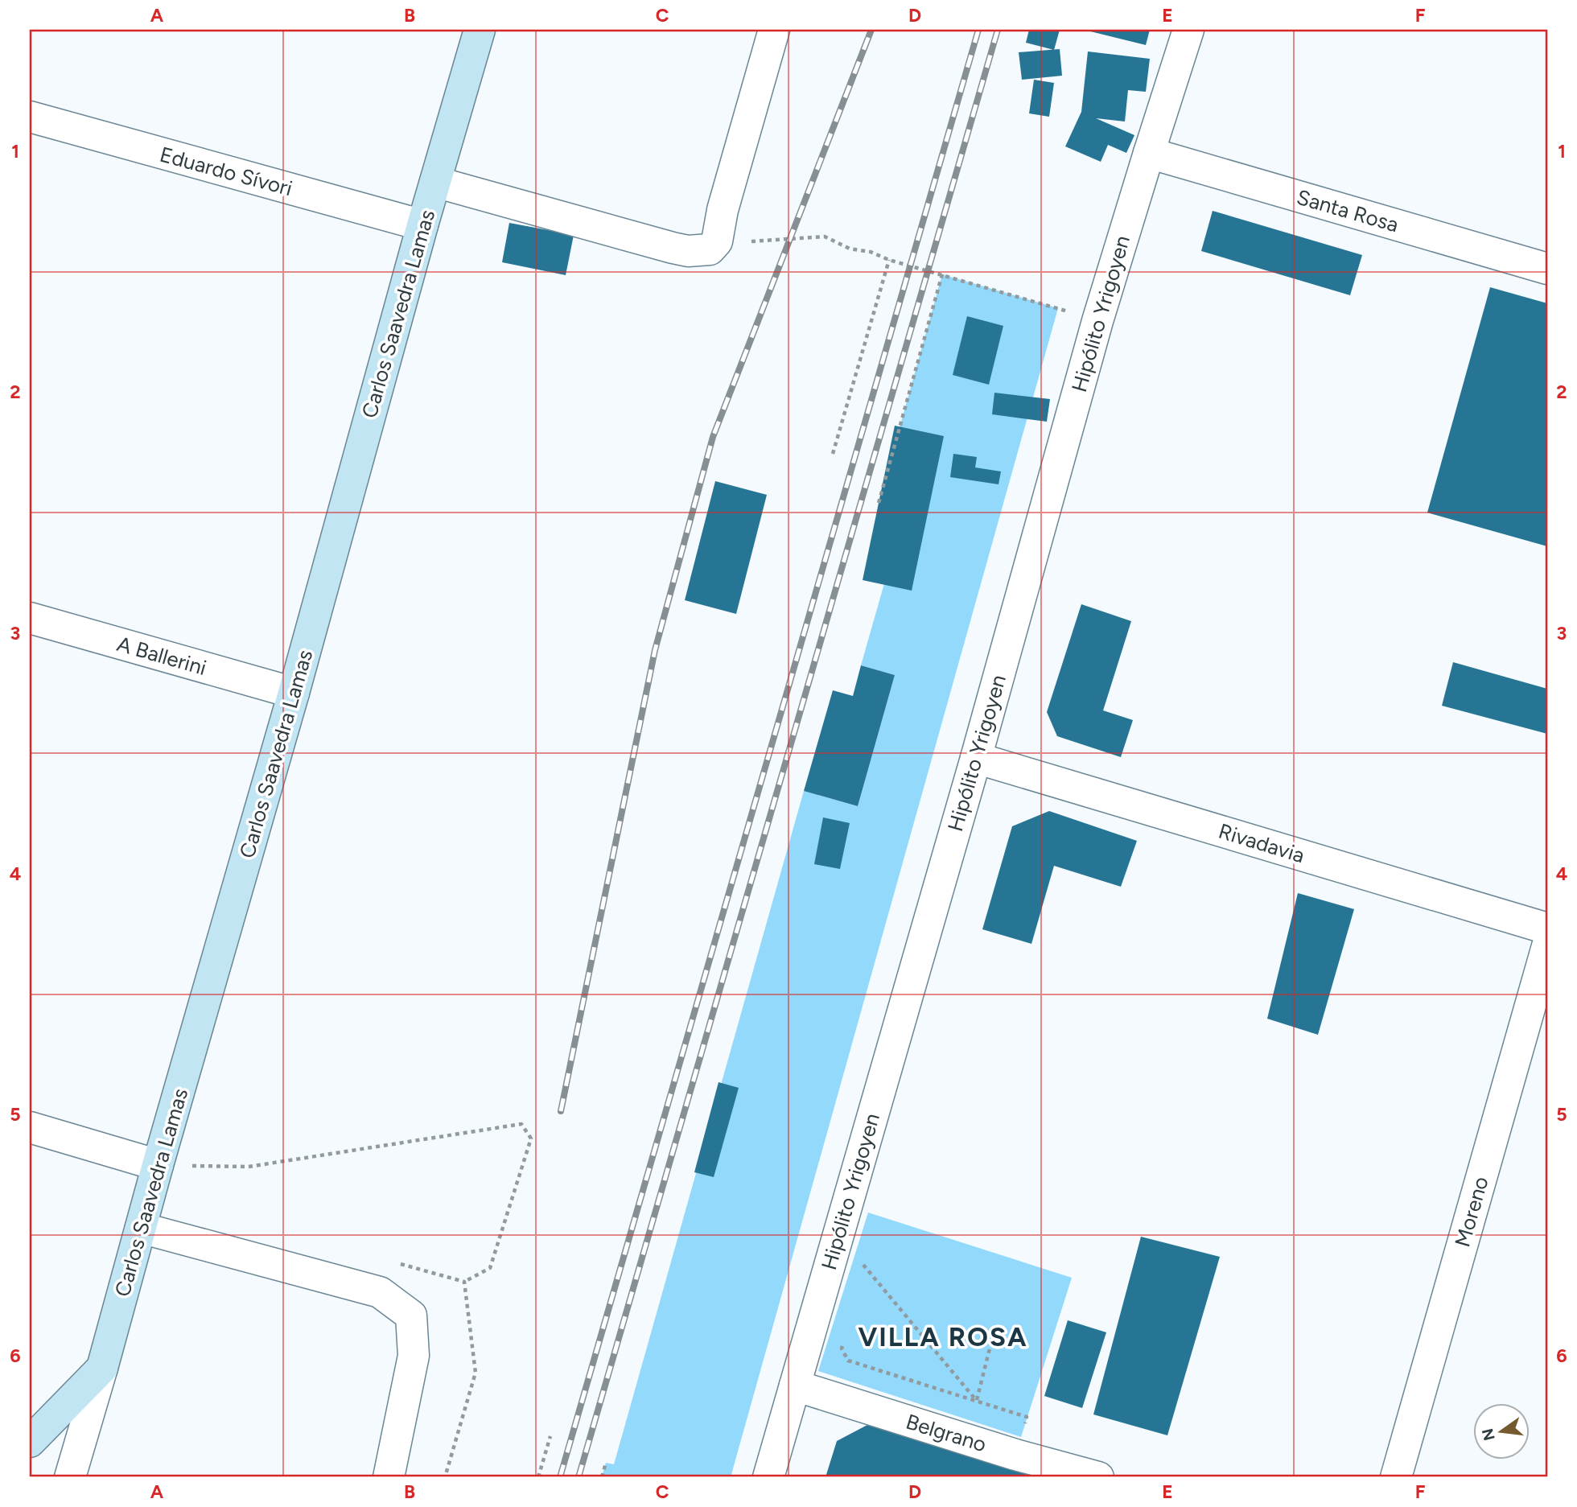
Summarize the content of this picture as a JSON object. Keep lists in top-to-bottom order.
{
  "streets": {
    "main road": ["Carlos Saavedra Lamas"],
    "street": [
      "Eduardo Sívori",
      "Santa Rosa",
      "Hipólito Yrigoyen",
      "A Ballerini",
      "Rivadavia",
      "Moreno",
      "Belgrano"
    ]
  },
  "crossings": [
    ["Eduardo Sívori", "Carlos Saavedra Lamas"],
    ["Santa Rosa", "Hipólito Yrigoyen"],
    ["Carlos Saavedra Lamas", "A Ballerini"],
    ["Hipólito Yrigoyen", "Rivadavia"],
    ["Hipólito Yrigoyen", "Belgrano"]
  ],
  "districts": ["VILLA ROSA"],
  "north": "left",
  "grid": {
    "columns": [
      "A",
      "B",
      "C",
      "D",
      "E",
      "F"
    ],
    "rows": [
      "1",
      "2",
      "3",
      "4",
      "5",
      "6"
    ]
  }
}
